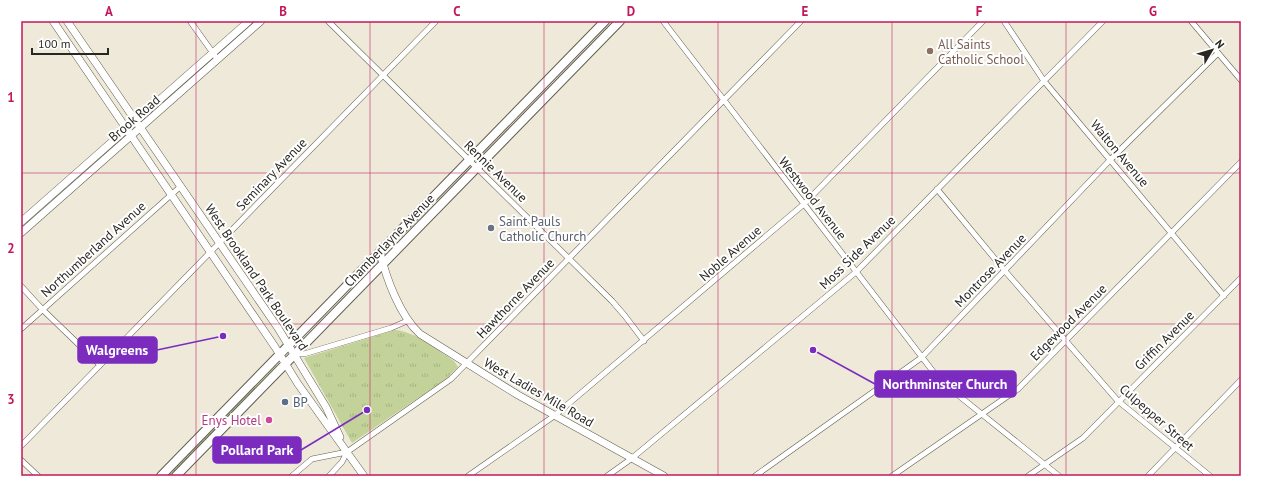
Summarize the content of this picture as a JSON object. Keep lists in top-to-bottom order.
{
  "streets": {
    "main road": [
      "Brook Road",
      "Chamberlayne Avenue",
      "West Brookland Park Boulevard",
      "West Ladies Mile Road"
    ],
    "street": [
      "Walton Avenue",
      "Rennie Avenue",
      "Seminary Avenue",
      "Westwood Avenue",
      "Northumberland Avenue",
      "Moss Side Avenue",
      "Noble Avenue",
      "Montrose Avenue",
      "Hawthorne Avenue",
      "Edgewood Avenue",
      "Griffin Avenue",
      "Culpepper Street"
    ]
  },
  "crossings": [
    ["Brook Road", "West Brookland Park Boulevard"],
    ["Walton Avenue", "Moss Side Avenue"],
    ["Walton Avenue", "Montrose Avenue"],
    ["Walton Avenue", "Edgewood Avenue"],
    ["Walton Avenue", "Griffin Avenue"],
    ["Rennie Avenue", "Seminary Avenue"],
    ["Rennie Avenue", "Chamberlayne Avenue"],
    ["Rennie Avenue", "Noble Avenue"],
    ["Rennie Avenue", "Hawthorne Avenue"],
    ["Seminary Avenue", "West Brookland Park Boulevard"],
    ["Westwood Avenue", "Moss Side Avenue"],
    ["Westwood Avenue", "Noble Avenue"],
    ["Westwood Avenue", "Montrose Avenue"],
    ["Westwood Avenue", "Hawthorne Avenue"],
    ["Westwood Avenue", "Edgewood Avenue"],
    ["Westwood Avenue", "Griffin Avenue"],
    ["Chamberlayne Avenue", "West Brookland Park Boulevard"],
    ["Chamberlayne Avenue", "West Ladies Mile Road"],
    ["Northumberland Avenue", "West Brookland Park Boulevard"],
    ["Moss Side Avenue", "West Ladies Mile Road"],
    ["Moss Side Avenue", "Culpepper Street"],
    ["Noble Avenue", "West Ladies Mile Road"],
    ["Montrose Avenue", "Culpepper Street"],
    ["West Brookland Park Boulevard", "Hawthorne Avenue"],
    ["Hawthorne Avenue", "West Ladies Mile Road"],
    ["Edgewood Avenue", "Culpepper Street"],
    ["Griffin Avenue", "Culpepper Street"]
  ],
  "places": [
    "All Saints Catholic School",
    "Saint Pauls Catholic Church",
    "Walgreens",
    "Northminster Church",
    "BP",
    "Pollard Park",
    "Enys Hotel"
  ],
  "scale_bar": "100 m",
  "north": "top right",
  "grid": {
    "columns": [
      "A",
      "B",
      "C",
      "D",
      "E",
      "F",
      "G"
    ],
    "rows": ["1", "2", "3"]
  }
}
